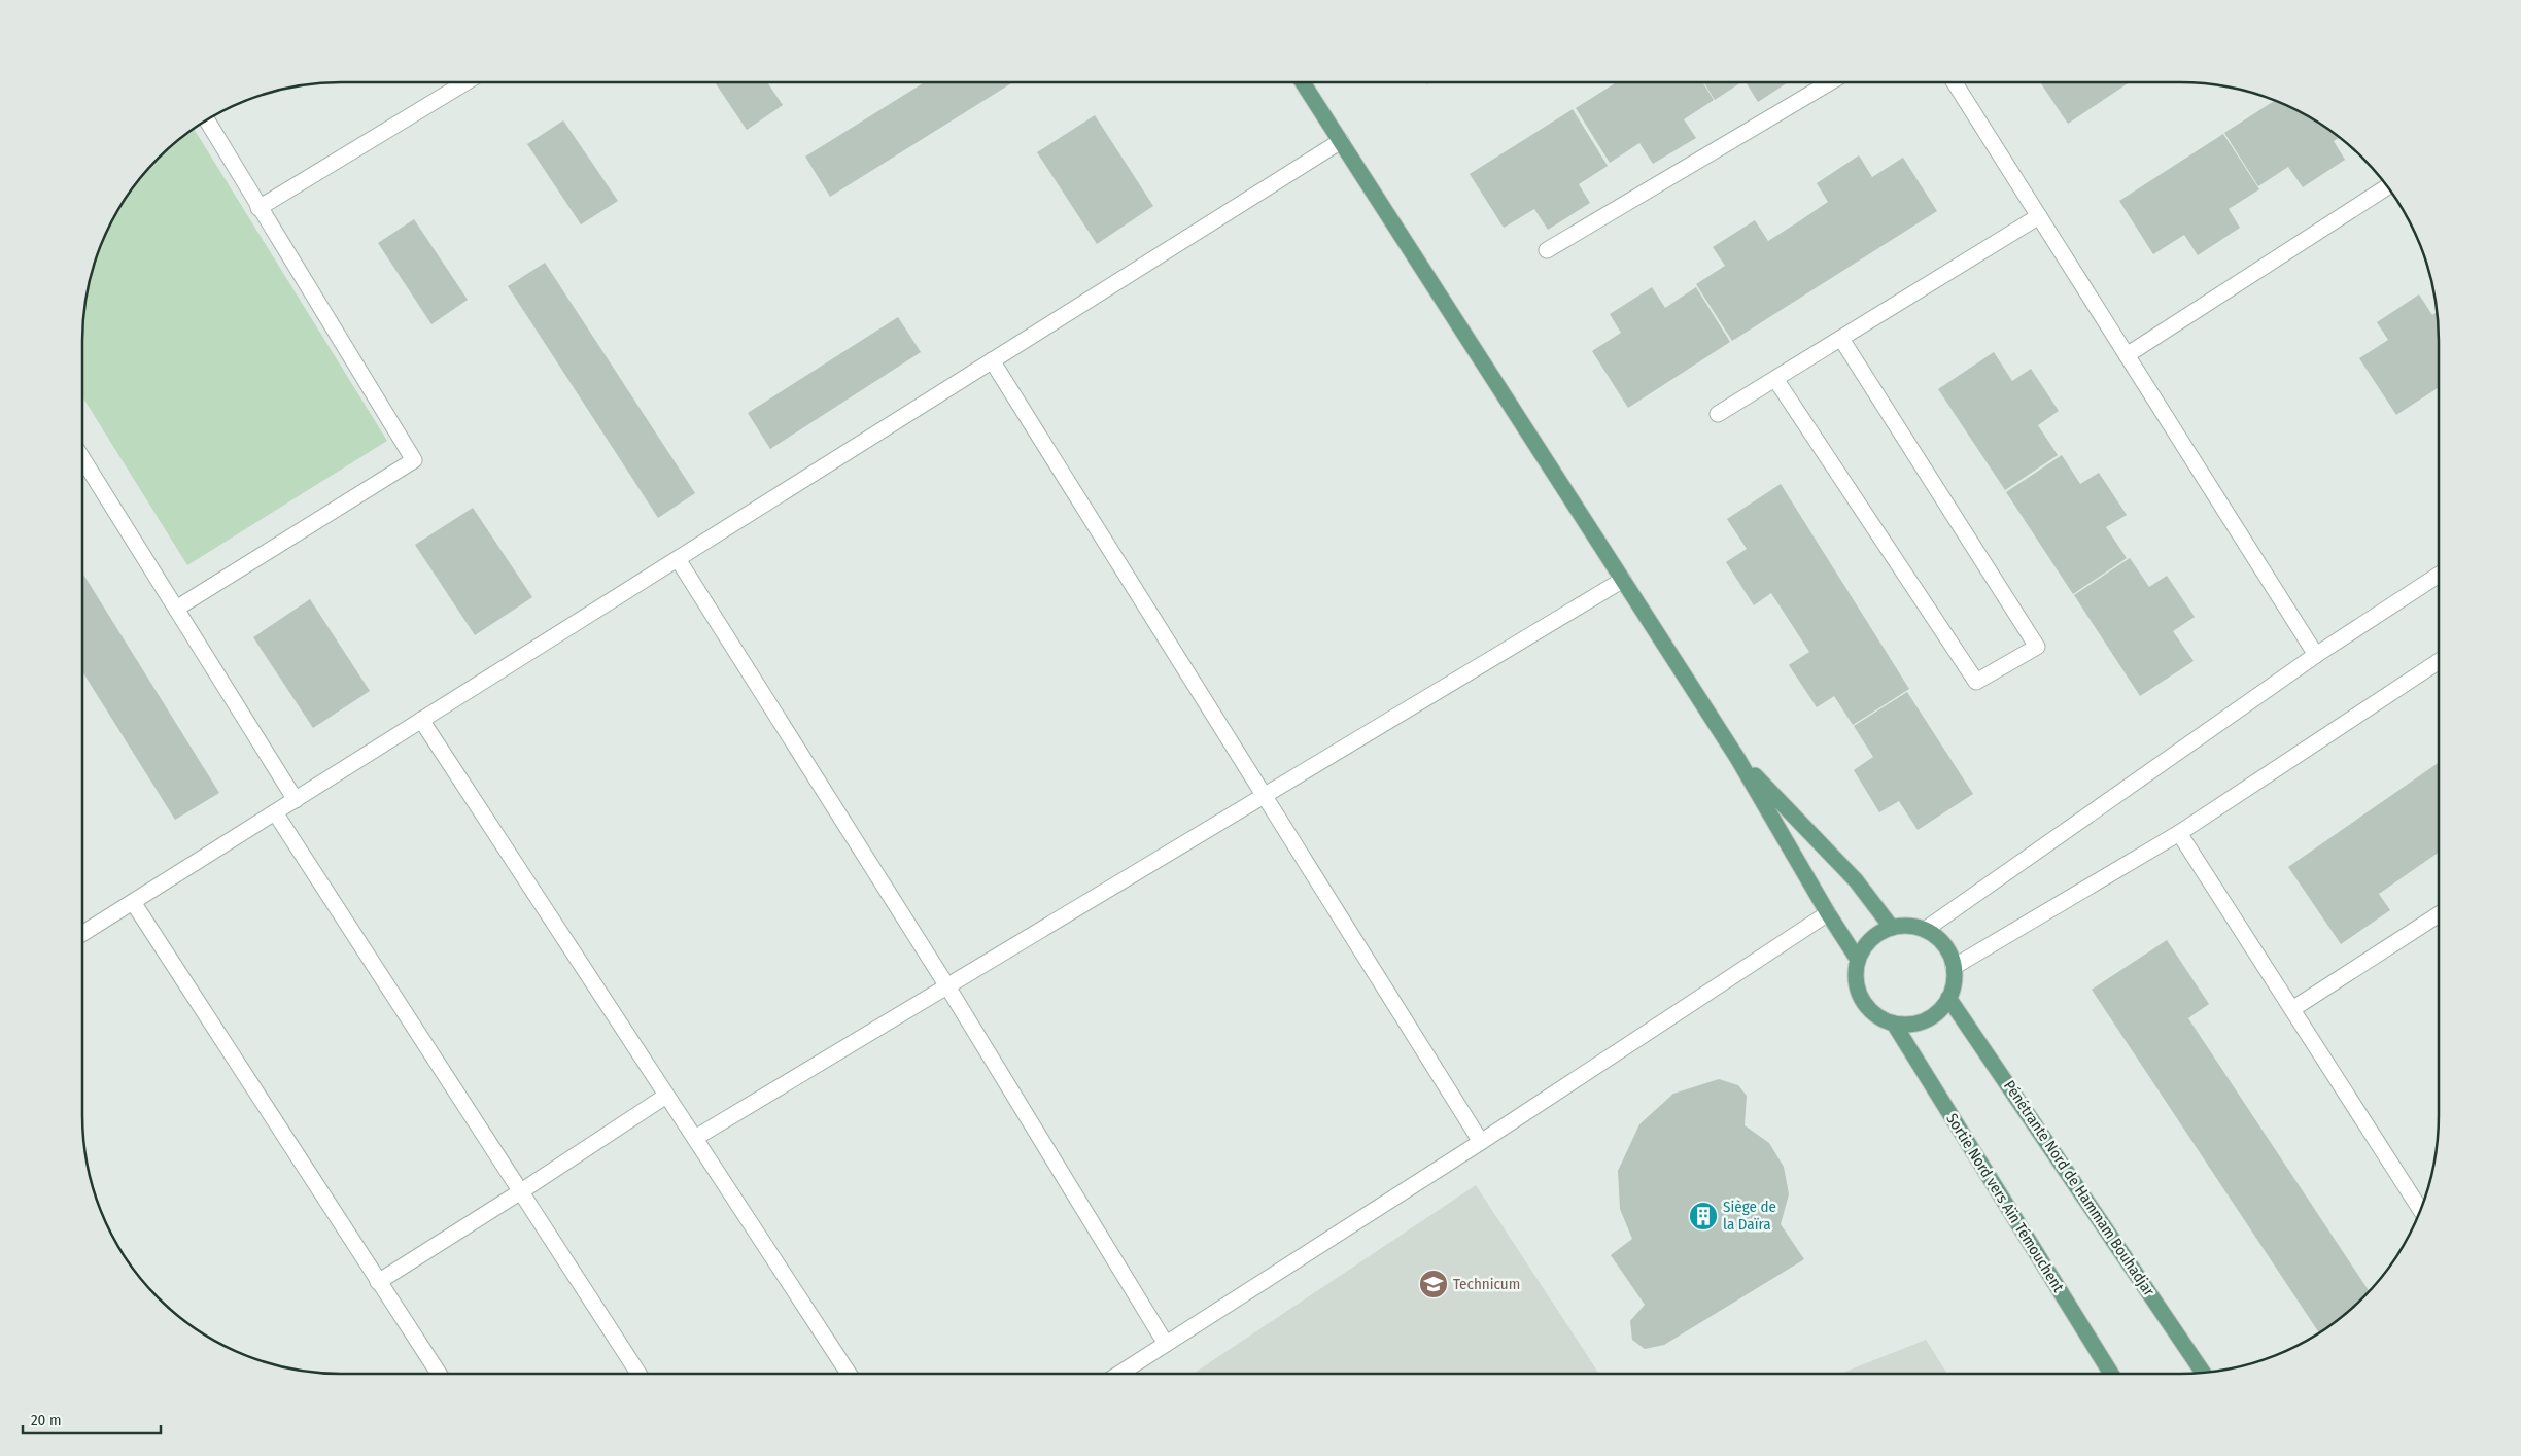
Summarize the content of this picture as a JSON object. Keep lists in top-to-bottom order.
{
  "streets": {
    "main road": ["Pénétrante Nord de Hammam Bouhadjar", "Sortie Nord vers Aïn Témouchent"]
  },
  "crossings": [
    ["Pénétrante Nord de Hammam Bouhadjar", "Sortie Nord vers Aïn Témouchent"]
  ],
  "places": {
    "building": ["Siège de la Daïra"],
    "school or university": ["Technicum"]
  },
  "scale_bar": "20 m"
}
